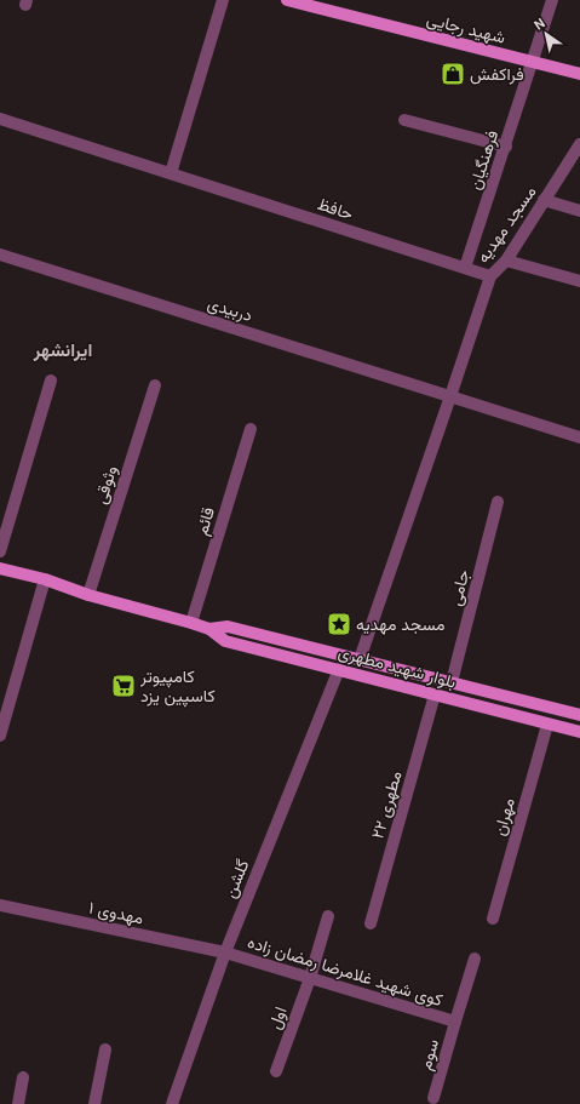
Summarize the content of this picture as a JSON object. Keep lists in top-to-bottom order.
{
  "streets": {
    "main road": ["شهید رجایی", "بلوار شهید مطهری"],
    "street": [
      "فرهنگیان",
      "حافظ",
      "مسجد مهدیه",
      "دربیدی",
      "وثوقی",
      "قائم",
      "جامی",
      "مطهری ۲۲",
      "مهران",
      "گلشن",
      "مهدوی ۱",
      "کوی شهید غلامرضا رمضان زاده",
      "اول",
      "سوم"
    ]
  },
  "crossings": [
    ["شهید رجایی", "فرهنگیان"],
    ["فرهنگیان", "حافظ"],
    ["حافظ", "مسجد مهدیه"],
    ["مسجد مهدیه", "دربیدی"],
    ["مسجد مهدیه", "بلوار شهید مطهری"],
    ["وثوقی", "بلوار شهید مطهری"],
    ["قائم", "بلوار شهید مطهری"],
    ["جامی", "بلوار شهید مطهری"],
    ["بلوار شهید مطهری", "مطهری ۲۲"],
    ["بلوار شهید مطهری", "مهران"],
    ["بلوار شهید مطهری", "گلشن"],
    ["گلشن", "مهدوی ۱"],
    ["گلشن", "کوی شهید غلامرضا رمضان زاده"],
    ["مهدوی ۱", "کوی شهید غلامرضا رمضان زاده"],
    ["کوی شهید غلامرضا رمضان زاده", "اول"],
    ["کوی شهید غلامرضا رمضان زاده", "سوم"]
  ],
  "districts": ["ایرانشهر"],
  "places": {
    "shop": ["فراکفش"],
    "place": ["مسجد مهدیه"],
    "supermarket": ["کامپیوتر کاسپین یزد"]
  },
  "north": "top left"
}
